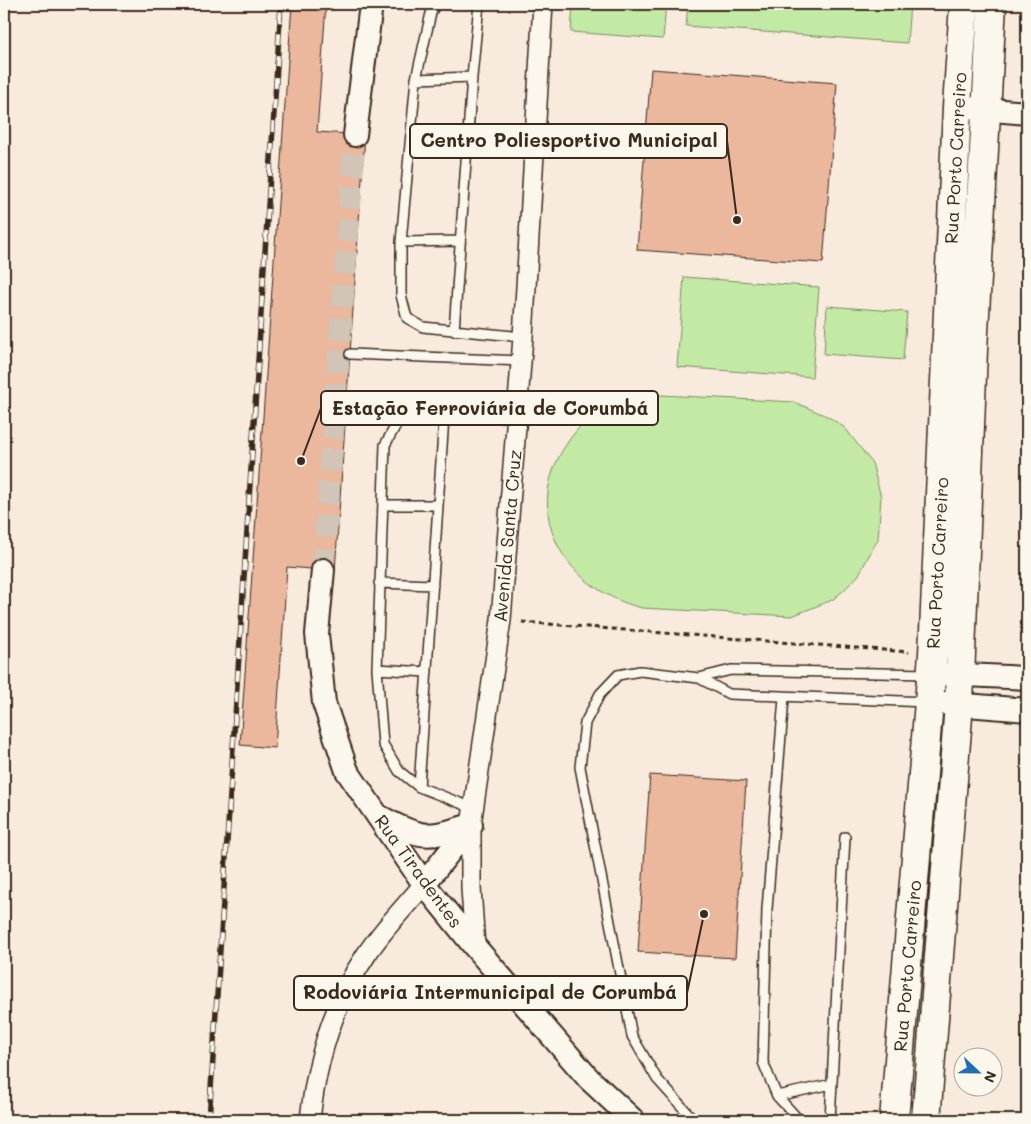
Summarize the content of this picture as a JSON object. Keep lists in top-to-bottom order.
{
  "streets": {
    "main road": ["Rua Porto Carreiro"],
    "street": ["Avenida Santa Cruz", "Rua Tiradentes"]
  },
  "crossings": [
    ["Avenida Santa Cruz", "Rua Tiradentes"]
  ],
  "places": ["Centro Poliesportivo Municipal", "Estação Ferroviária de Corumbá", "Rodoviária Intermunicipal de Corumbá"],
  "north": "right"
}
